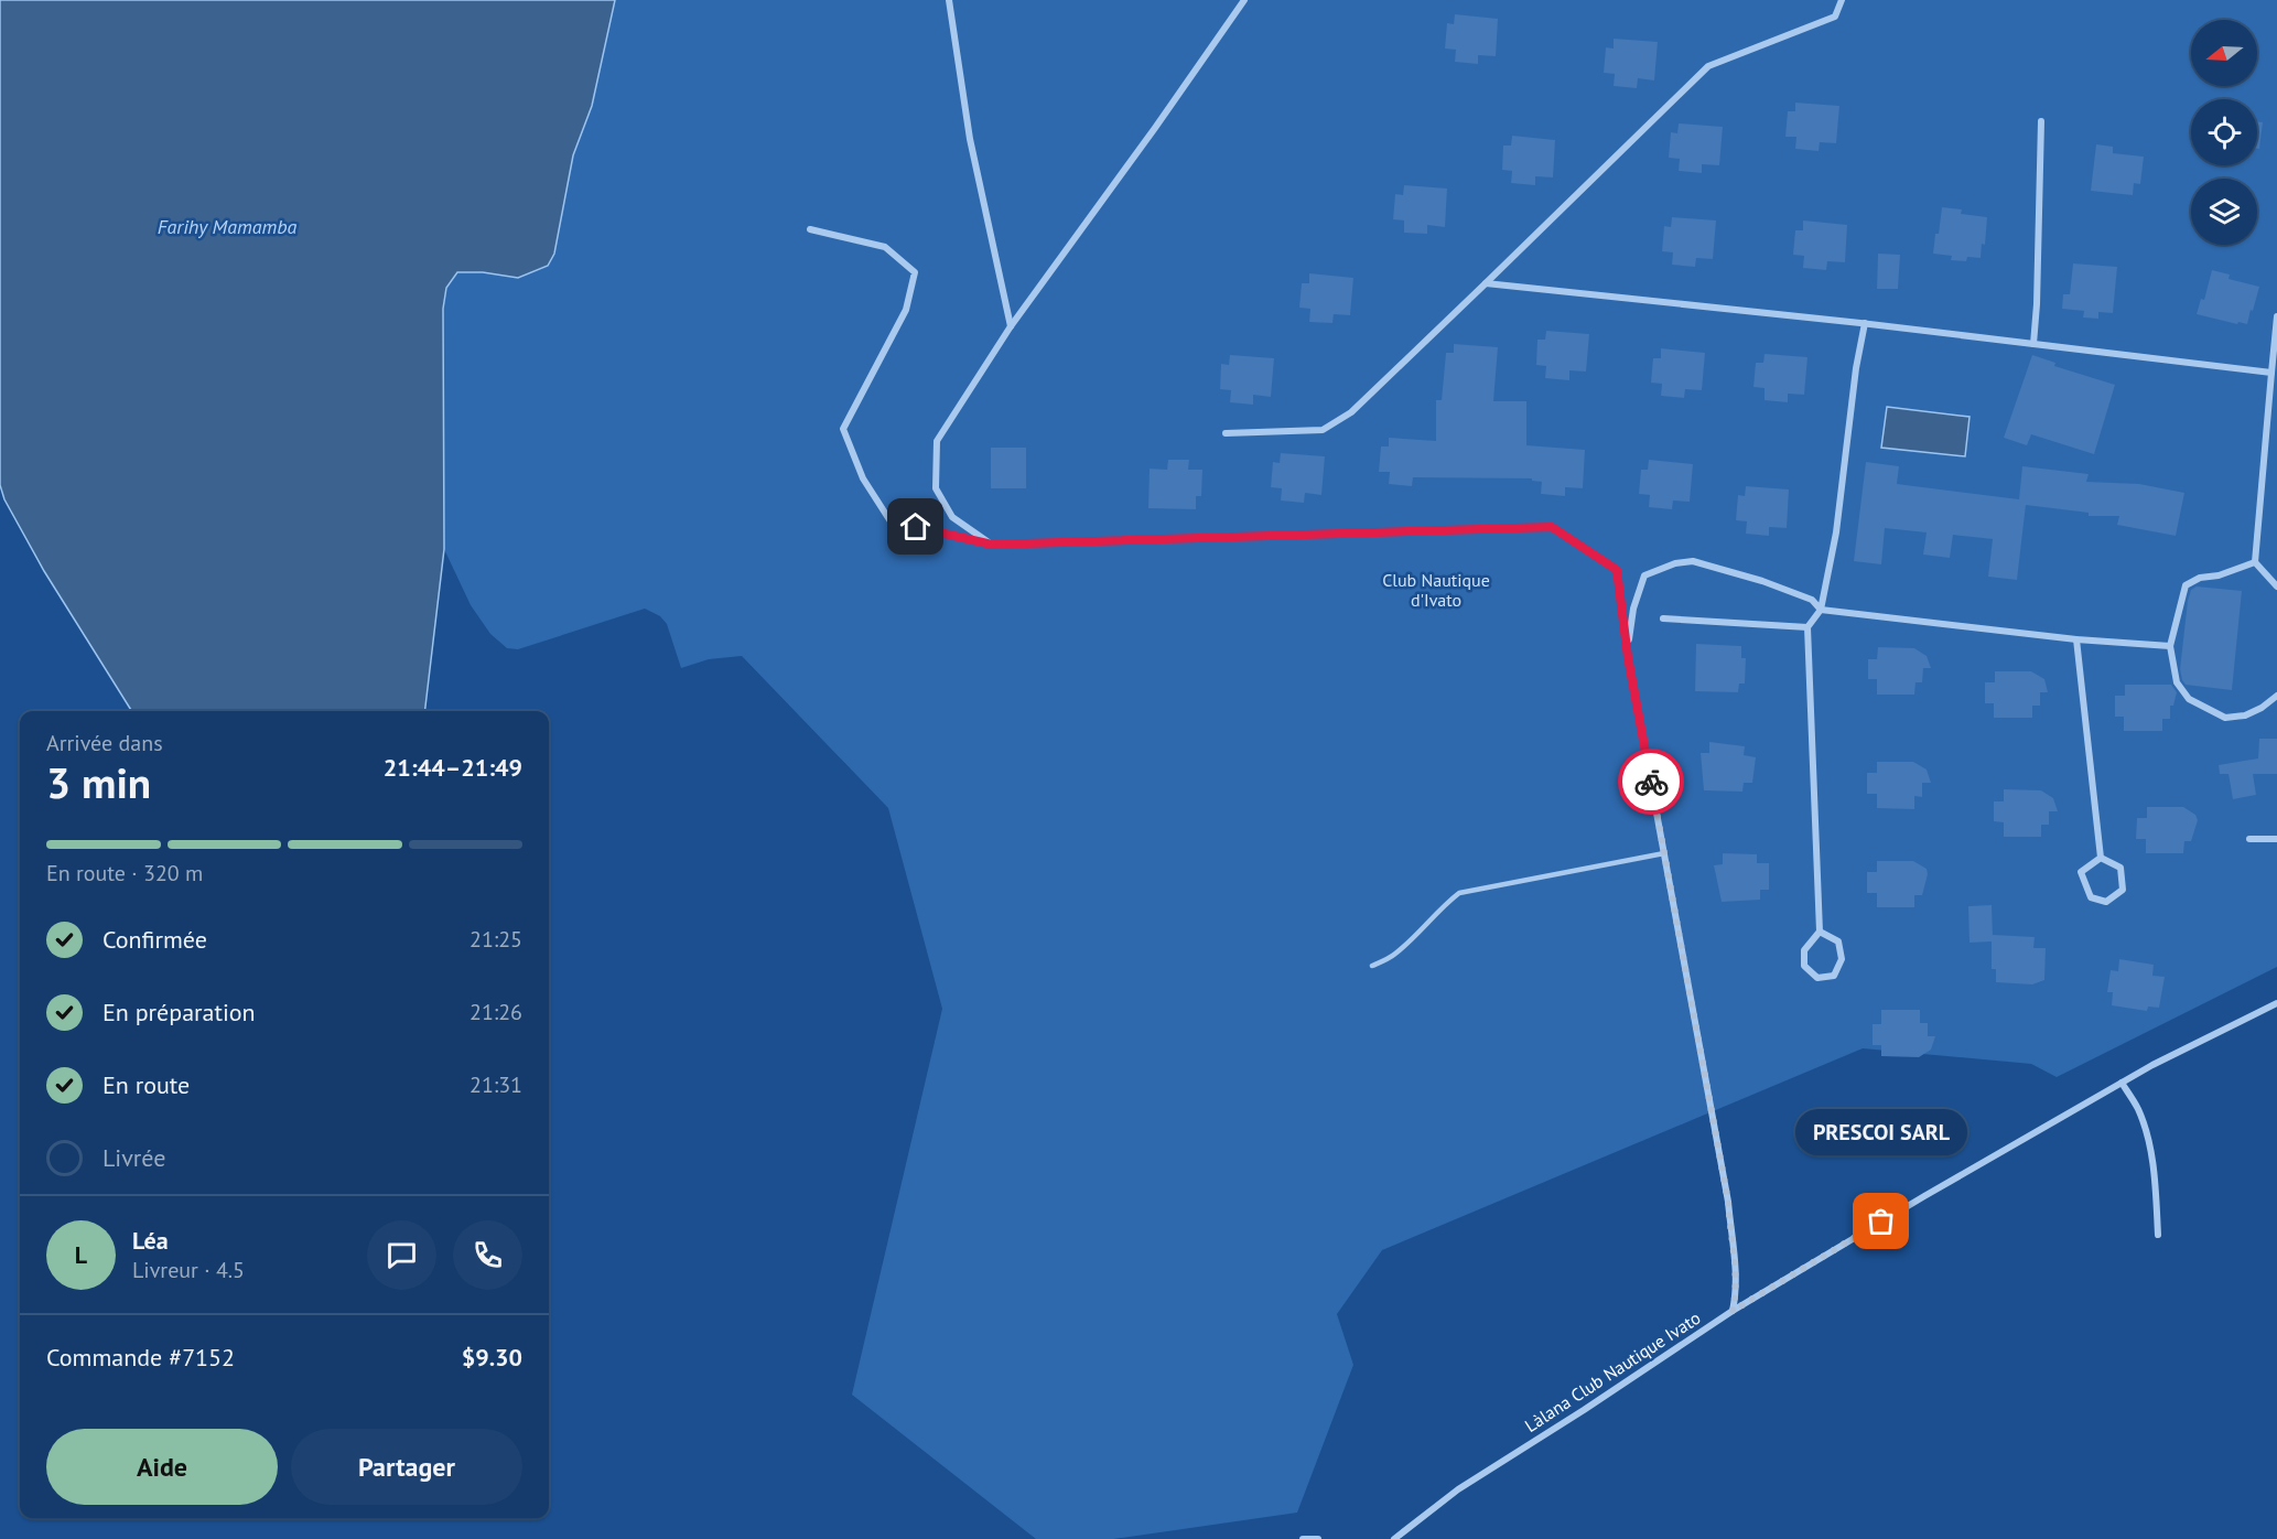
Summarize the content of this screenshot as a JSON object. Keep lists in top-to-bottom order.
{
  "streets": {
    "street": ["Làlana Club Nautique Ivato"]
  },
  "water": ["Farihy Mamamba"],
  "parks": ["Club Nautique d'Ivato"],
  "places": ["PRESCOI SARL"],
  "north": "left",
  "page": {
    "heading": ["3 min", "Arrivée dans", "21:44–21:49"],
    "panel": [
      "Léa",
      "Livreur · 4.5",
      "Commande #7152",
      "$9.30"
    ],
    "bar": "En route · 320 m",
    "list": [
      ["Confirmée", "21:25"],
      ["En préparation", "21:26"],
      ["En route", "21:31"],
      "Livrée"
    ],
    "bubble": "PRESCOI SARL",
    "round": "L",
    "buttons": ["Aide", "Partager"]
  }
}
